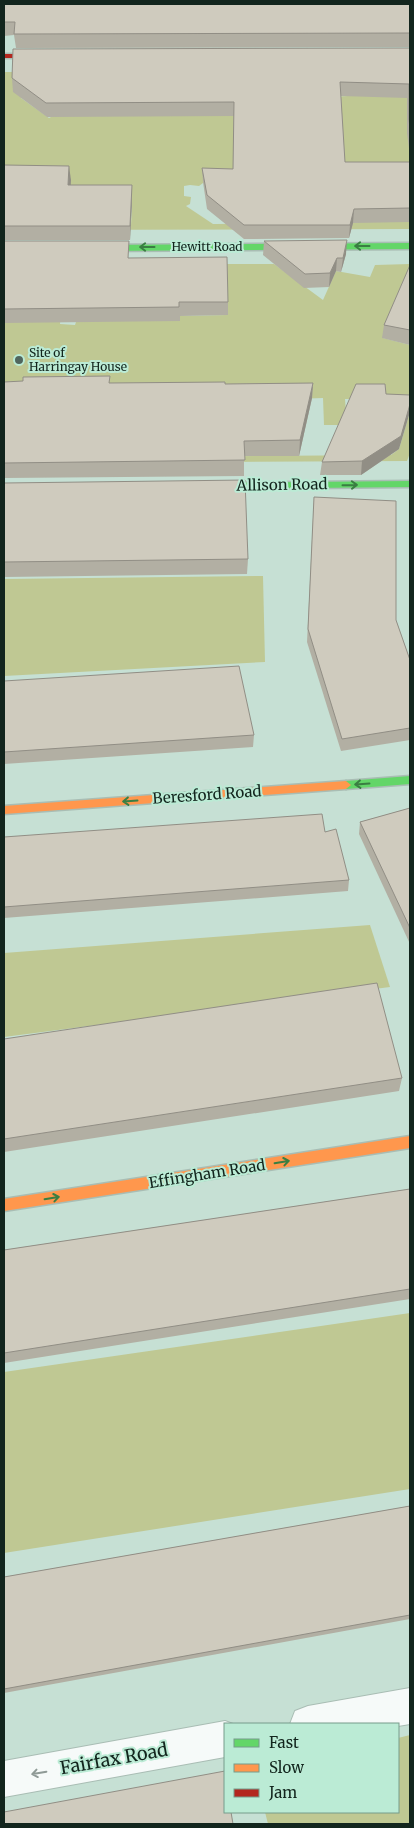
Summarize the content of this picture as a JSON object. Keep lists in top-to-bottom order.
{
  "streets": {
    "street": [
      "Hewitt Road",
      "Allison Road",
      "Beresford Road",
      "Effingham Road",
      "Fairfax Road"
    ]
  },
  "one_way": [
    "Hewitt Road",
    "Allison Road",
    "Beresford Road",
    "Effingham Road",
    "Fairfax Road"
  ],
  "places": ["Site of Harringay House"],
  "legend": ["Fast", "Slow", "Jam"]
}
